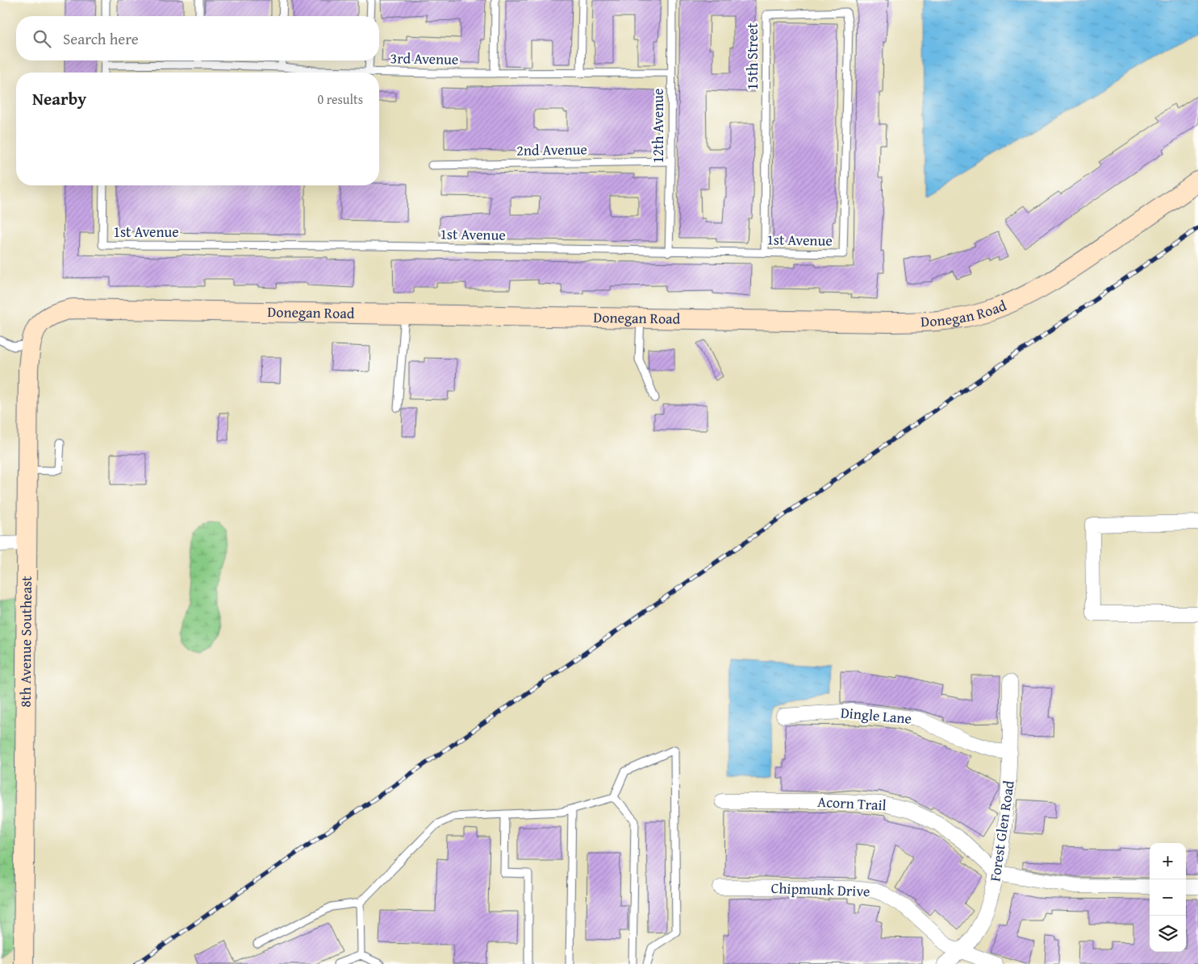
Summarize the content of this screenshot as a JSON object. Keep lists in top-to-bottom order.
{
  "streets": {
    "street": [
      "Donegan Road",
      "8th Avenue Southeast",
      "Dingle Lane",
      "Acorn Trail",
      "Forest Glen Road",
      "Chipmunk Drive"
    ],
    "lane": [
      "15th Street",
      "3rd Avenue",
      "12th Avenue",
      "2nd Avenue",
      "1st Avenue"
    ]
  },
  "crossings": [
    ["15th Street", "1st Avenue"],
    ["3rd Avenue", "12th Avenue"],
    ["12th Avenue", "2nd Avenue"],
    ["12th Avenue", "1st Avenue"],
    ["Donegan Road", "8th Avenue Southeast"],
    ["Dingle Lane", "Forest Glen Road"],
    ["Acorn Trail", "Forest Glen Road"],
    ["Forest Glen Road", "Chipmunk Drive"]
  ],
  "page": {
    "search": "Search here",
    "heading": ["Nearby", "0 results"],
    "map_buttons": ["+", "−"]
  }
}
